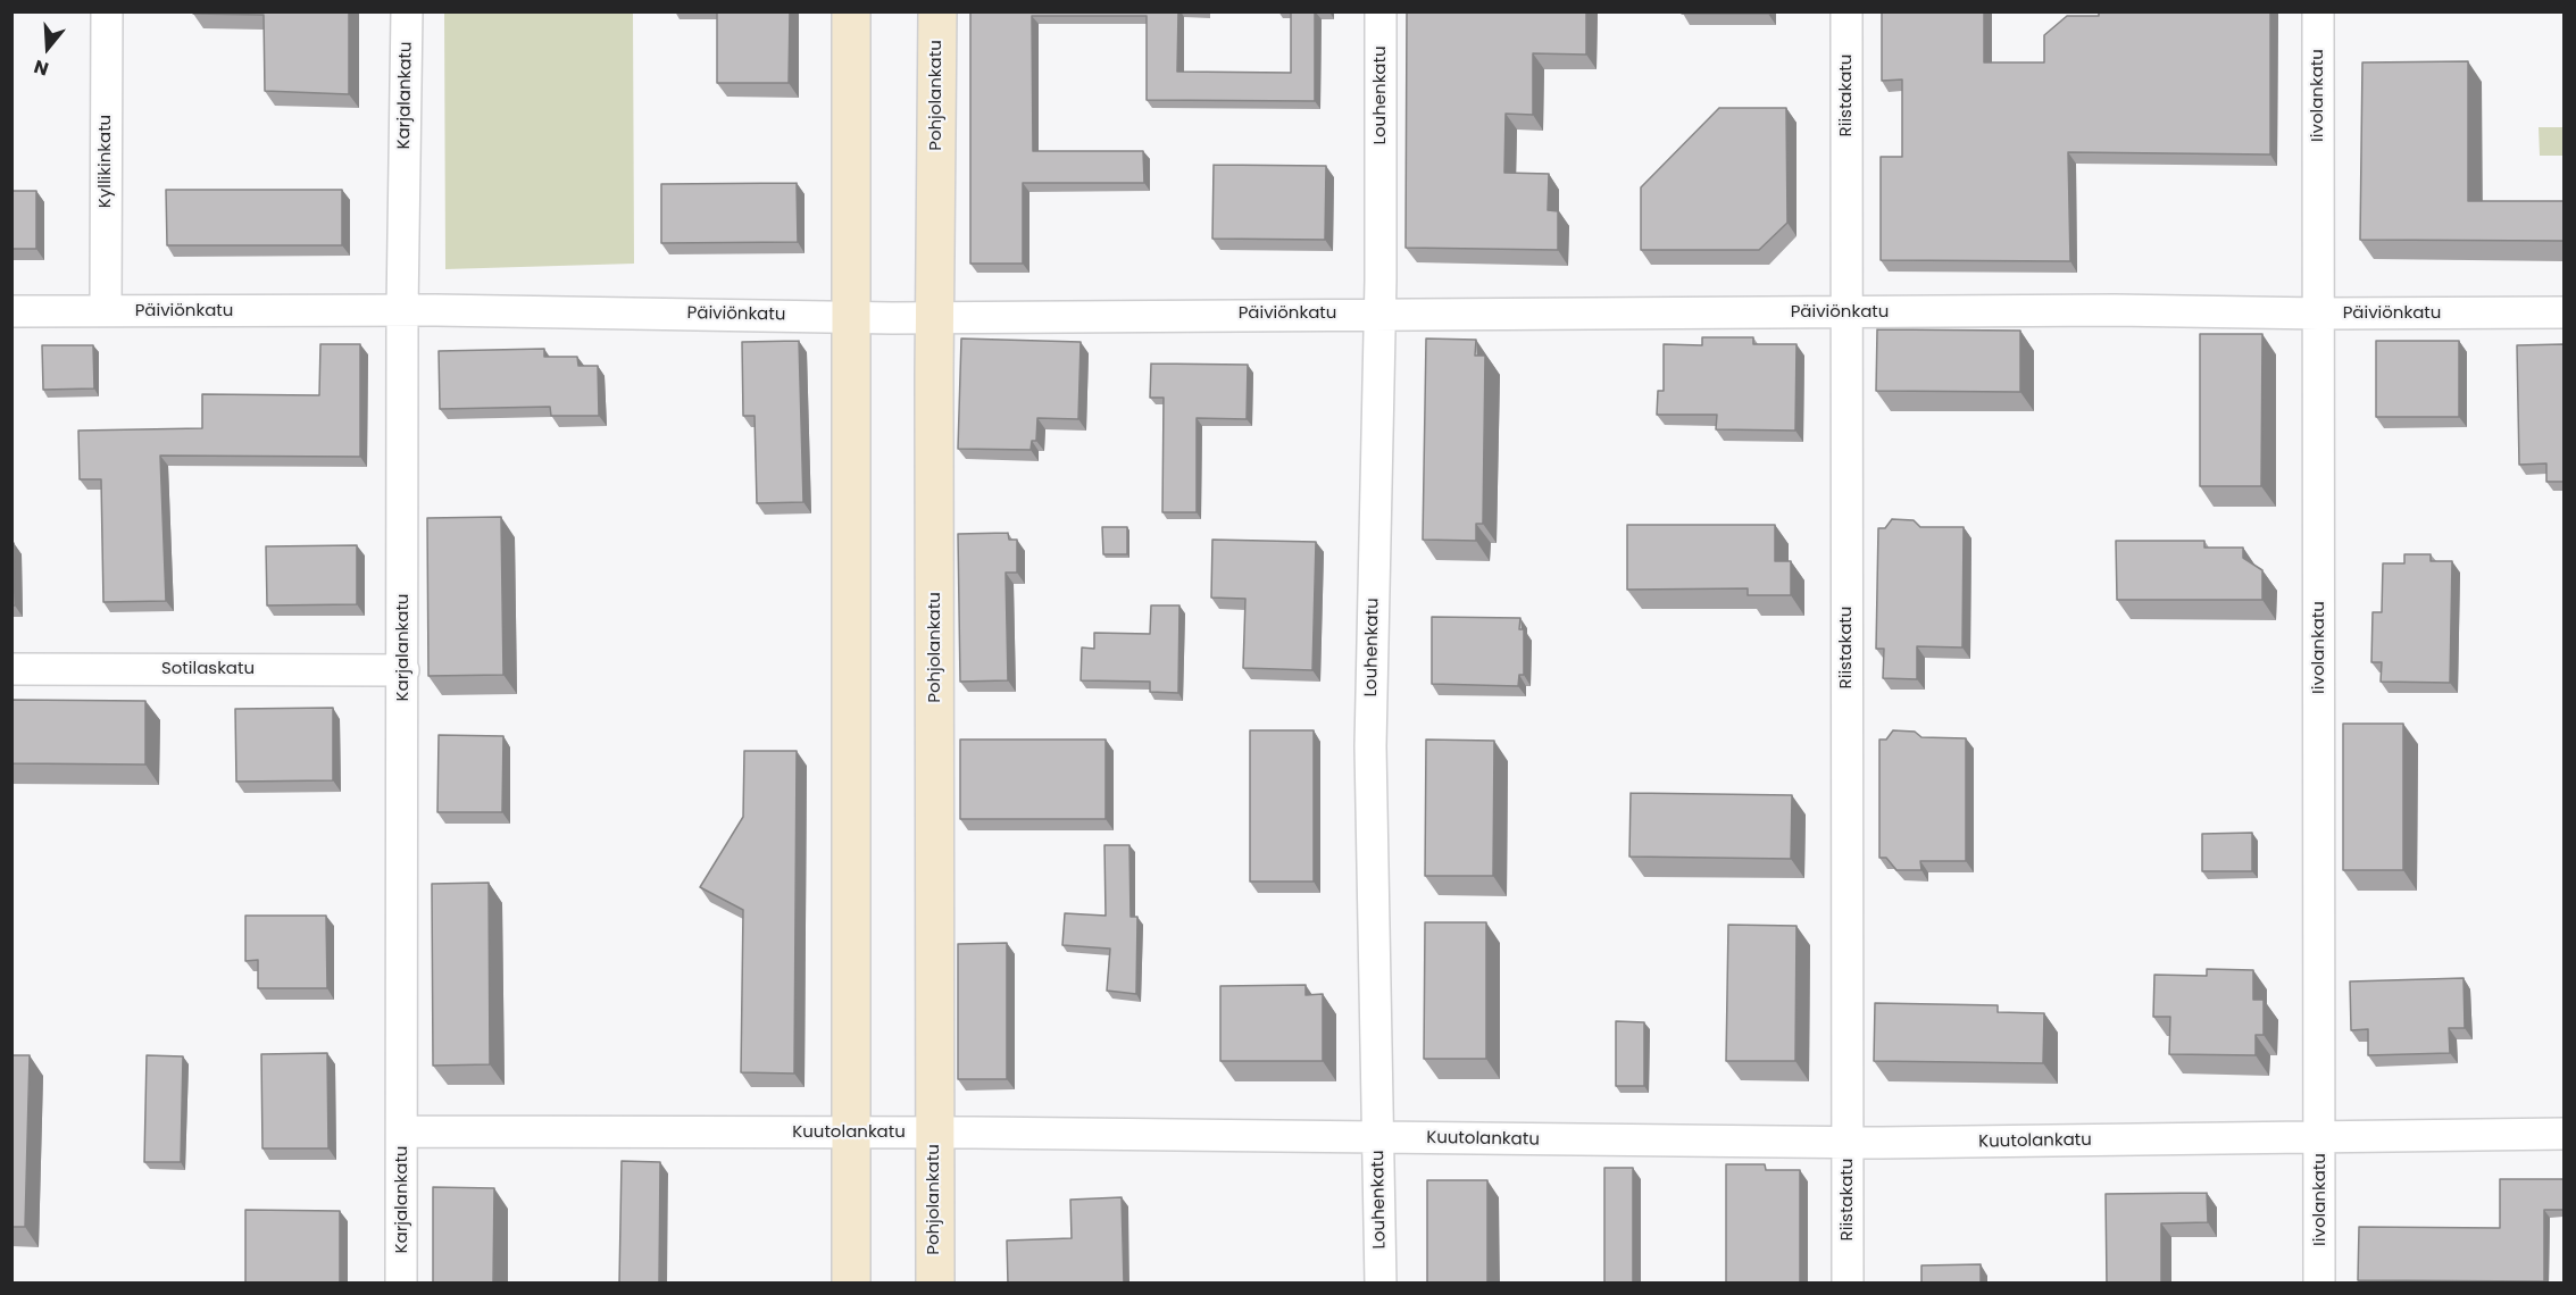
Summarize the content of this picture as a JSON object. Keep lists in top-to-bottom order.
{
  "streets": {
    "main road": ["Pohjolankatu"],
    "street": [
      "Karjalankatu",
      "Louhenkatu",
      "Riistakatu",
      "Iivolankatu",
      "Kyllikinkatu",
      "Päiviönkatu",
      "Sotilaskatu",
      "Kuutolankatu"
    ]
  },
  "crossings": [
    ["Karjalankatu", "Päiviönkatu"],
    ["Karjalankatu", "Sotilaskatu"],
    ["Karjalankatu", "Kuutolankatu"],
    ["Pohjolankatu", "Päiviönkatu"],
    ["Pohjolankatu", "Kuutolankatu"],
    ["Louhenkatu", "Päiviönkatu"],
    ["Louhenkatu", "Kuutolankatu"],
    ["Riistakatu", "Päiviönkatu"],
    ["Riistakatu", "Kuutolankatu"],
    ["Iivolankatu", "Päiviönkatu"],
    ["Iivolankatu", "Kuutolankatu"],
    ["Kyllikinkatu", "Päiviönkatu"]
  ],
  "north": "bottom"
}
